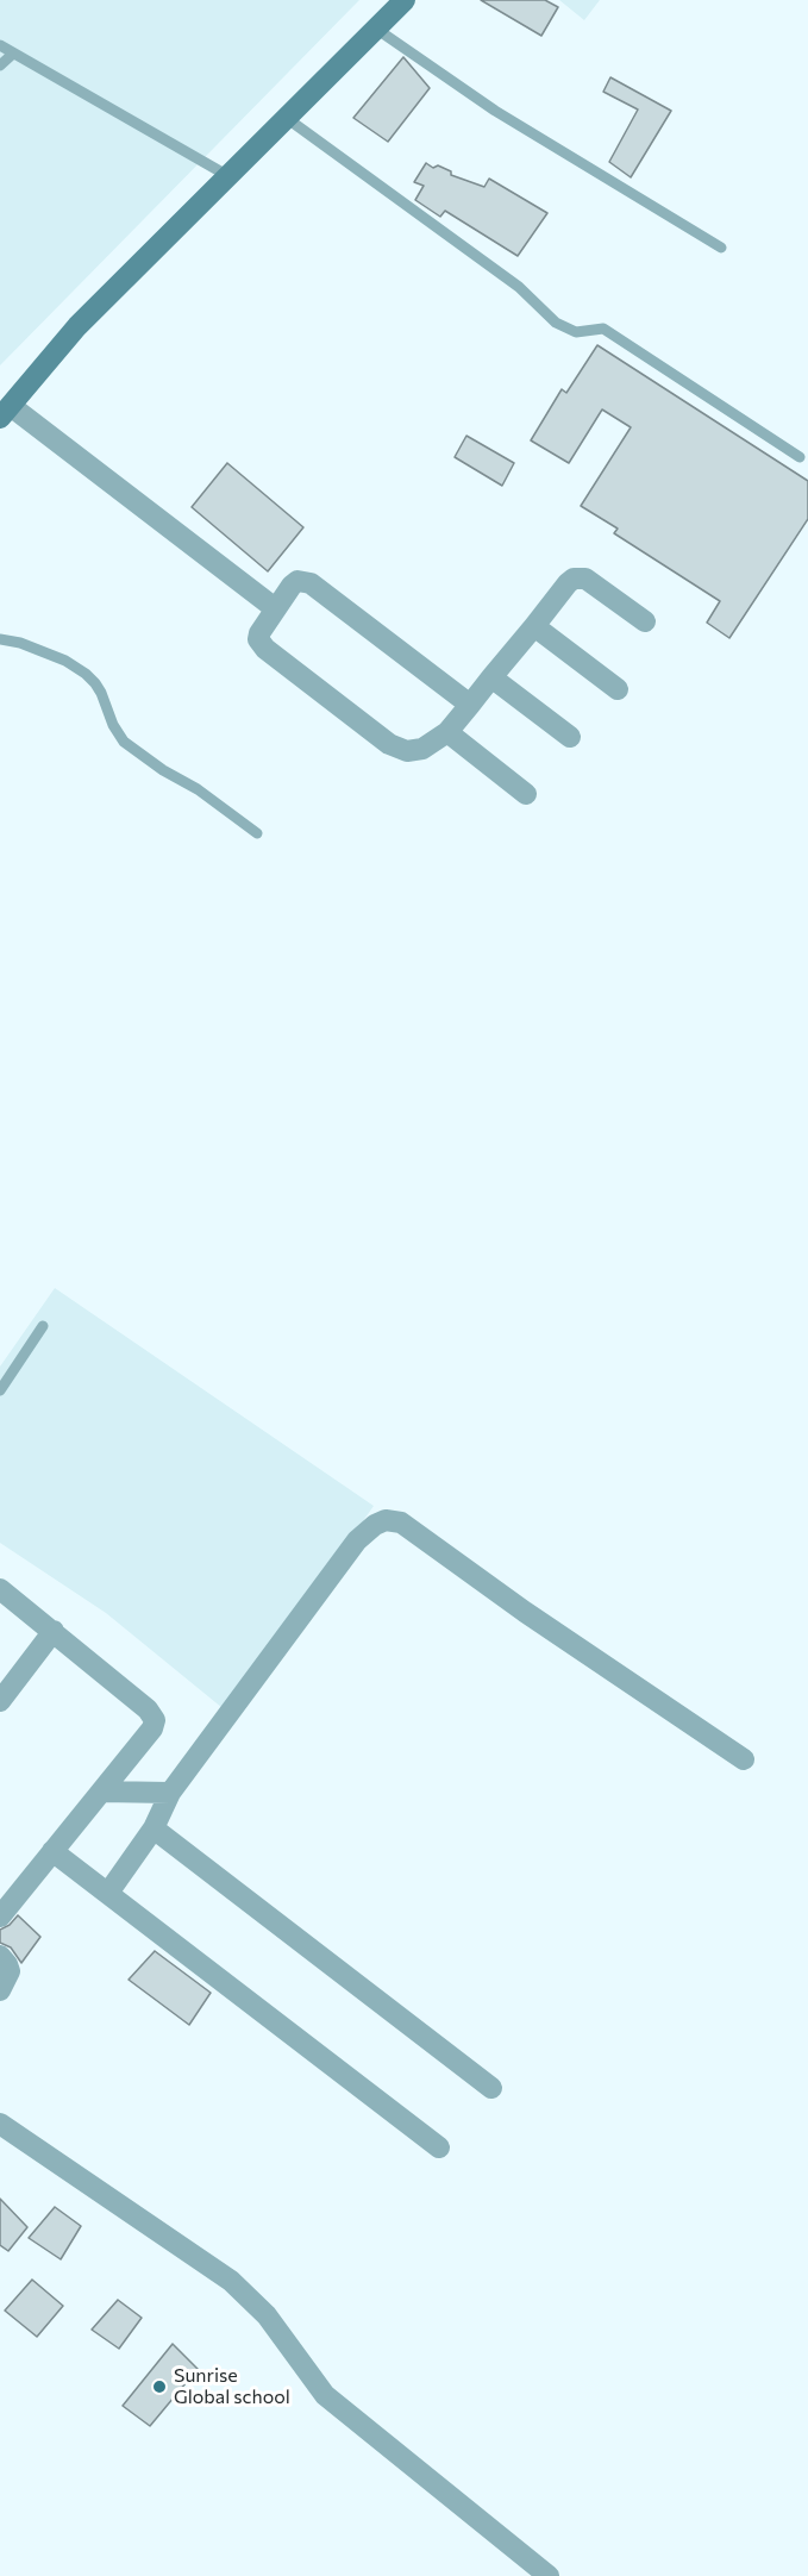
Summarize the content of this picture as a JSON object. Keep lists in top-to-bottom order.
{
  "places": ["Sunrise Global school"]
}
